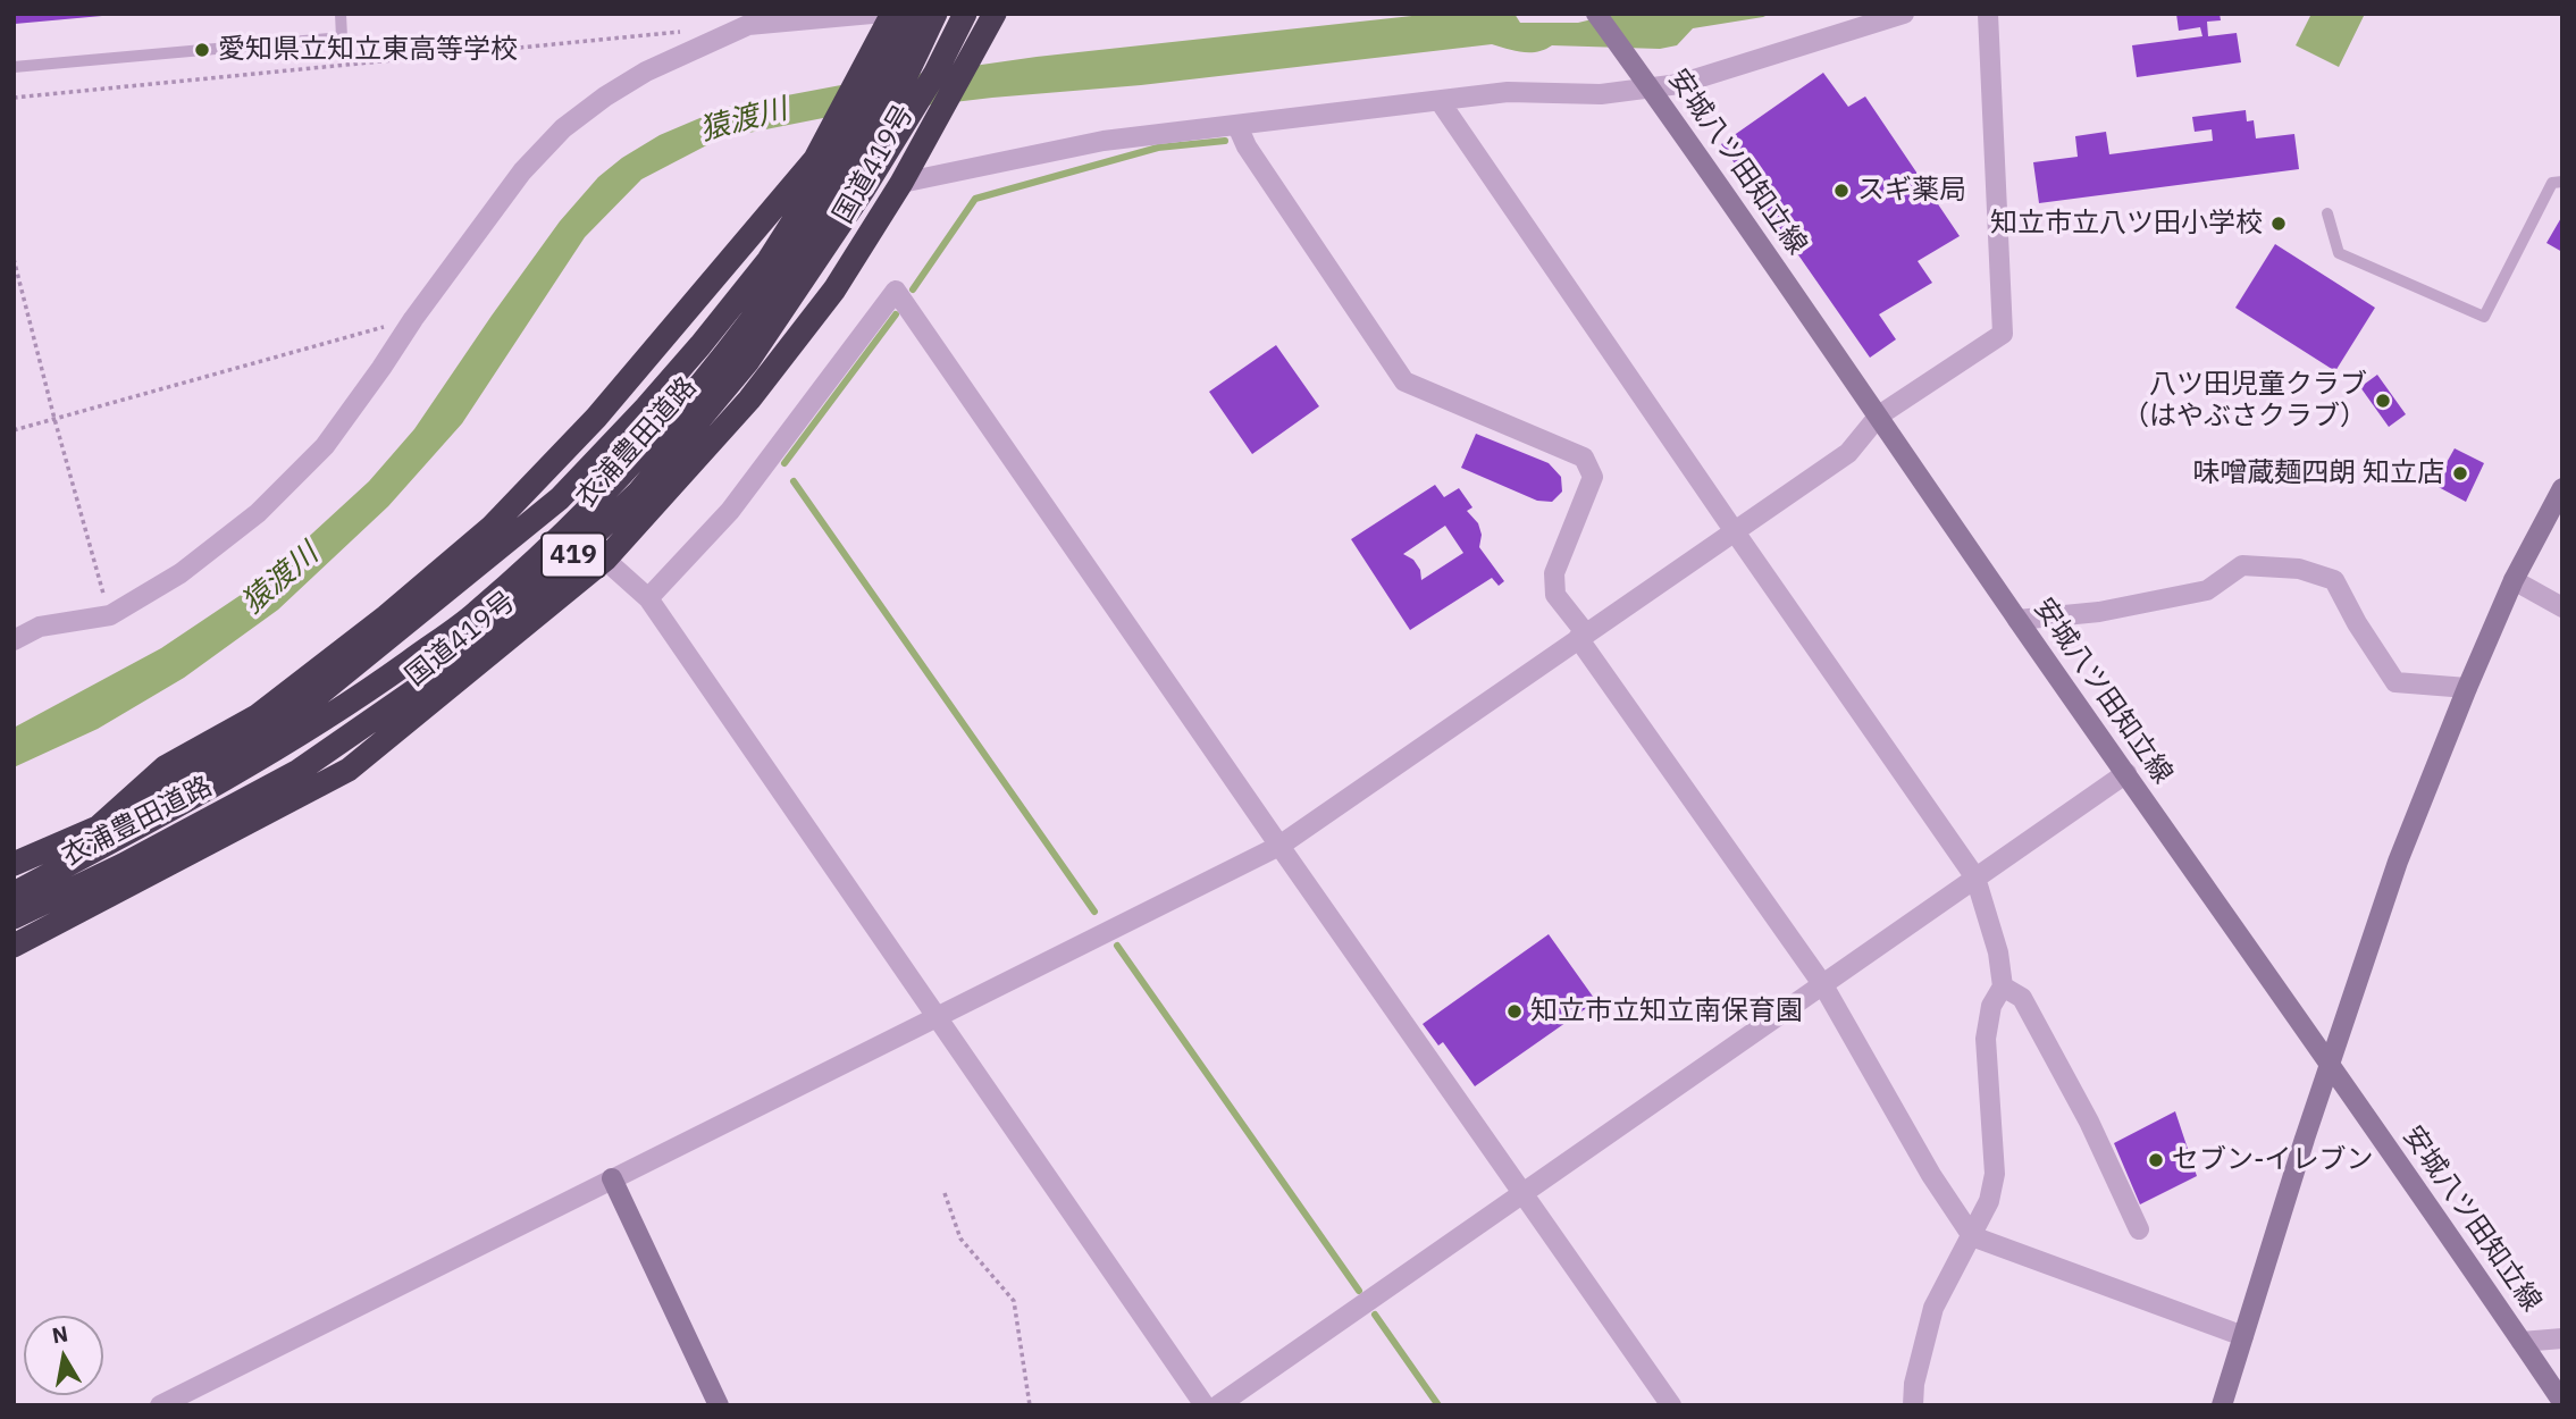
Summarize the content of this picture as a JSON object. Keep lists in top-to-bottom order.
{
  "streets": {
    "highway": ["国道419号", "衣浦豊田道路", "419"],
    "main road": ["安城八ツ田知立線"]
  },
  "crossings": [
    ["国道419号", "衣浦豊田道路"]
  ],
  "water": ["猿渡川"],
  "places": [
    "愛知県立知立東高等学校",
    "スギ薬局",
    "知立市立八ツ田小学校",
    "八ツ田児童クラブ （はやぶさクラブ）",
    "味噌蔵麺四朗 知立店",
    "知立市立知立南保育園",
    "セブン-イレブン"
  ],
  "north": "top"
}
